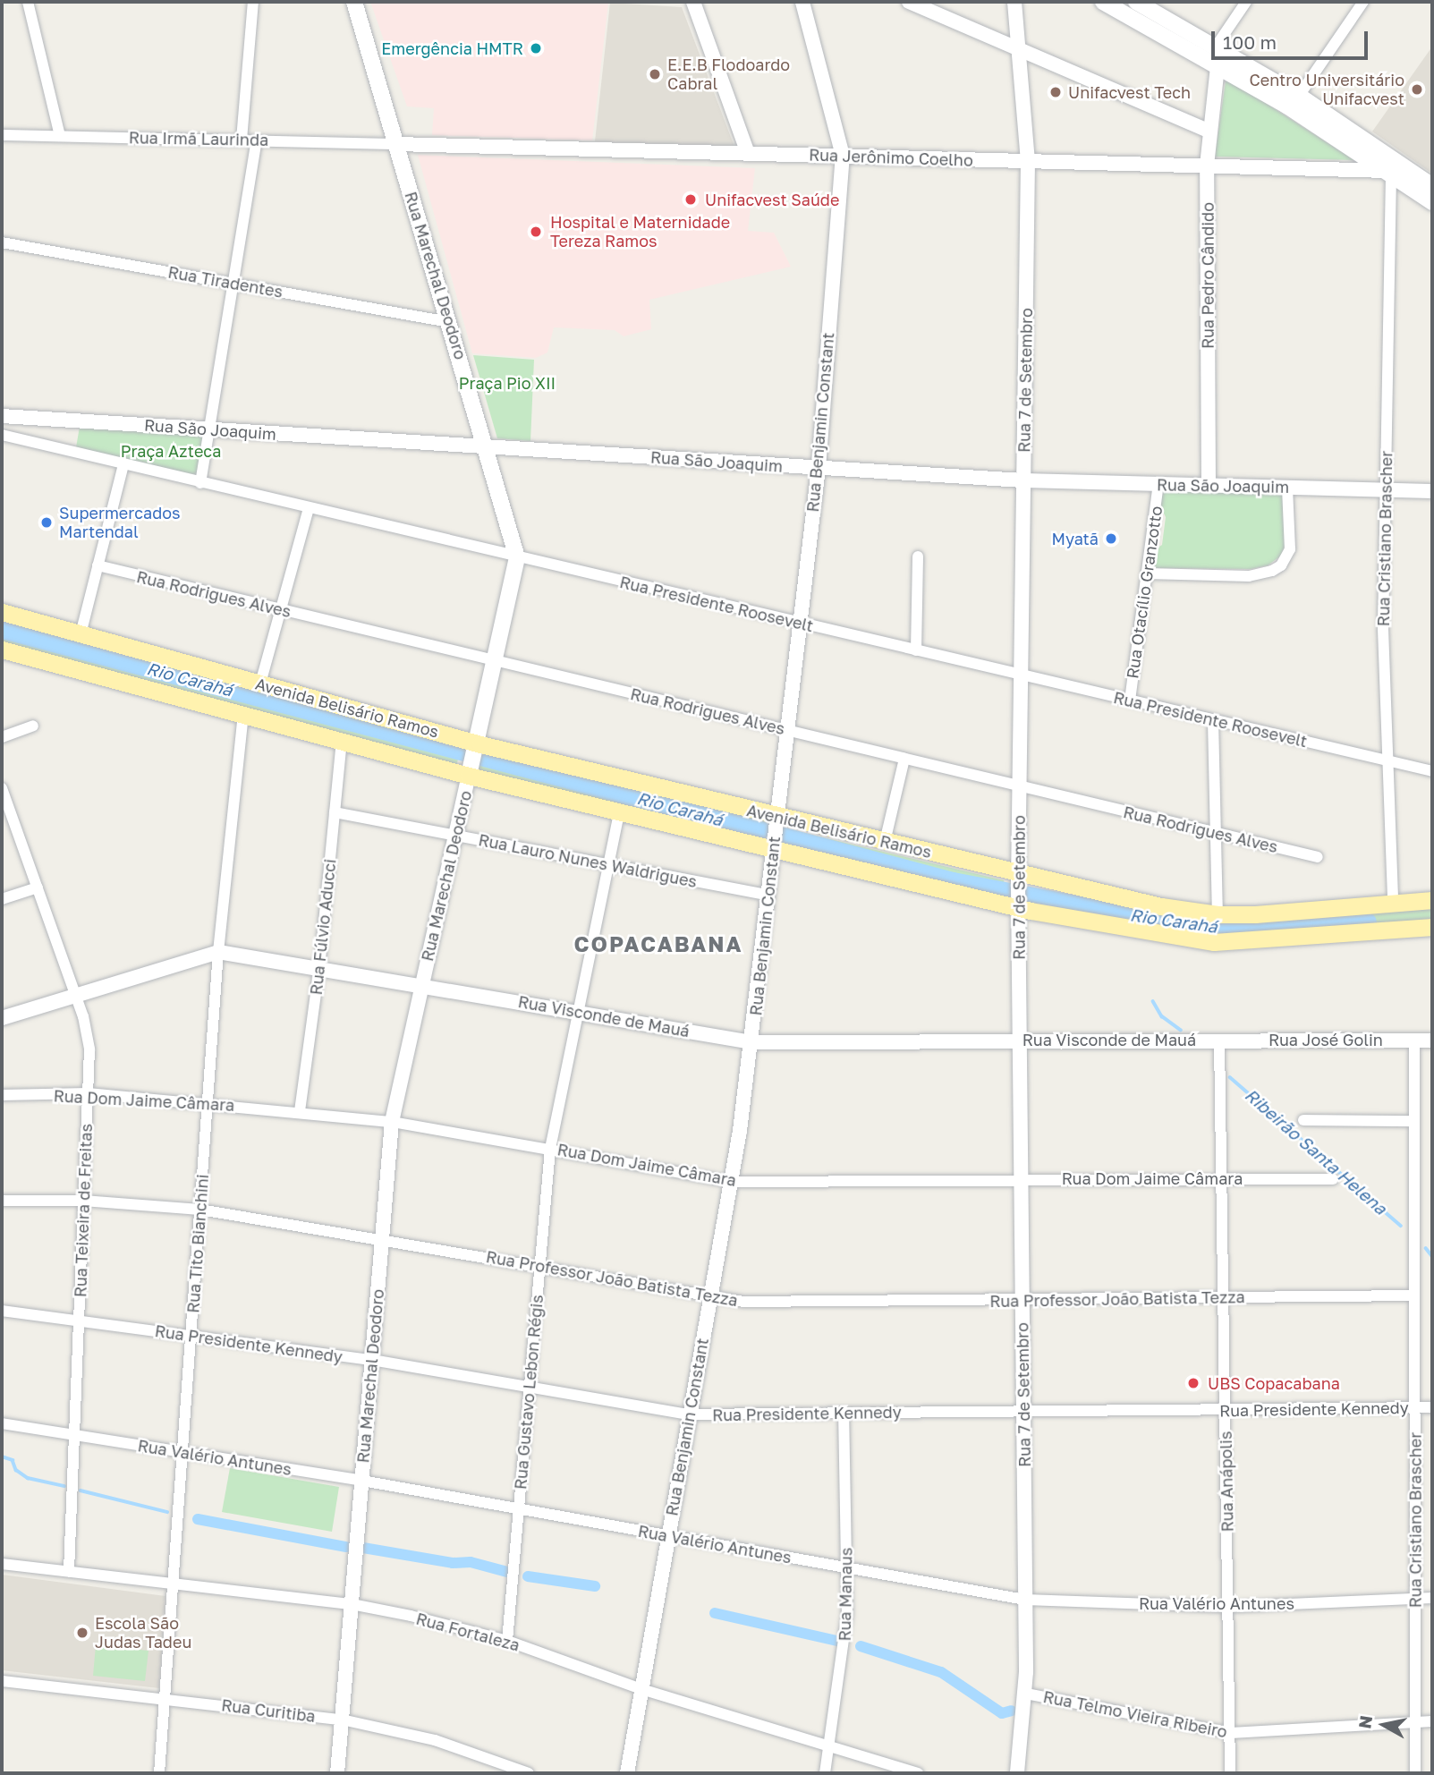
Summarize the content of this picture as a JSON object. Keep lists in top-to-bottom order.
{
  "streets": {
    "main road": ["Rua Marechal Deodoro", "Avenida Belisário Ramos"],
    "street": [
      "Rua Irmã Laurinda",
      "Rua Jerônimo Coelho",
      "Rua Pedro Cândido",
      "Rua Tiradentes",
      "Rua 7 de Setembro",
      "Rua Benjamin Constant",
      "Rua São Joaquim",
      "Rua Cristiano Brascher",
      "Rua Otacílio Granzotto",
      "Rua Rodrigues Alves",
      "Rua Presidente Roosevelt",
      "Rua Lauro Nunes Waldrigues",
      "Rua Fúlvio Aducci",
      "Rua Visconde de Mauá",
      "Rua José Golin",
      "Rua Dom Jaime Câmara",
      "Rua Teixeira de Freitas",
      "Rua Tito Bianchini",
      "Rua Professor João Batista Tezza",
      "Rua Presidente Kennedy",
      "Rua Gustavo Lebon Régis",
      "Rua Valério Antunes",
      "Rua Anápolis",
      "Rua Manaus",
      "Rua Fortaleza",
      "Rua Curitiba",
      "Rua Telmo Vieira Ribeiro"
    ]
  },
  "crossings": [
    ["Rua Irmã Laurinda", "Rua Jerônimo Coelho"],
    ["Rua Irmã Laurinda", "Rua Marechal Deodoro"],
    ["Rua Jerônimo Coelho", "Rua Marechal Deodoro"],
    ["Rua Jerônimo Coelho", "Rua Pedro Cândido"],
    ["Rua Jerônimo Coelho", "Rua 7 de Setembro"],
    ["Rua Jerônimo Coelho", "Rua Benjamin Constant"],
    ["Rua Jerônimo Coelho", "Rua Cristiano Brascher"],
    ["Rua Marechal Deodoro", "Rua Tiradentes"],
    ["Rua Marechal Deodoro", "Rua São Joaquim"],
    ["Rua Marechal Deodoro", "Rua Rodrigues Alves"],
    ["Rua Marechal Deodoro", "Rua Presidente Roosevelt"],
    ["Rua Marechal Deodoro", "Avenida Belisário Ramos"],
    ["Rua Marechal Deodoro", "Rua Lauro Nunes Waldrigues"],
    ["Rua Marechal Deodoro", "Rua Visconde de Mauá"],
    ["Rua Marechal Deodoro", "Rua Dom Jaime Câmara"],
    ["Rua Marechal Deodoro", "Rua Professor João Batista Tezza"],
    ["Rua Marechal Deodoro", "Rua Presidente Kennedy"],
    ["Rua Marechal Deodoro", "Rua Valério Antunes"],
    ["Rua Marechal Deodoro", "Rua Fortaleza"],
    ["Rua Marechal Deodoro", "Rua Curitiba"],
    ["Rua Pedro Cândido", "Rua São Joaquim"],
    ["Rua 7 de Setembro", "Rua São Joaquim"],
    ["Rua 7 de Setembro", "Rua Rodrigues Alves"],
    ["Rua 7 de Setembro", "Rua Presidente Roosevelt"],
    ["Rua 7 de Setembro", "Avenida Belisário Ramos"],
    ["Rua 7 de Setembro", "Rua Visconde de Mauá"],
    ["Rua 7 de Setembro", "Rua Dom Jaime Câmara"],
    ["Rua 7 de Setembro", "Rua Professor João Batista Tezza"],
    ["Rua 7 de Setembro", "Rua Presidente Kennedy"],
    ["Rua 7 de Setembro", "Rua Valério Antunes"],
    ["Rua 7 de Setembro", "Rua Telmo Vieira Ribeiro"],
    ["Rua Benjamin Constant", "Rua São Joaquim"],
    ["Rua Benjamin Constant", "Rua Rodrigues Alves"],
    ["Rua Benjamin Constant", "Rua Presidente Roosevelt"],
    ["Rua Benjamin Constant", "Avenida Belisário Ramos"],
    ["Rua Benjamin Constant", "Rua Lauro Nunes Waldrigues"],
    ["Rua Benjamin Constant", "Rua Visconde de Mauá"],
    ["Rua Benjamin Constant", "Rua Dom Jaime Câmara"],
    ["Rua Benjamin Constant", "Rua Professor João Batista Tezza"],
    ["Rua Benjamin Constant", "Rua Presidente Kennedy"],
    ["Rua Benjamin Constant", "Rua Valério Antunes"],
    ["Rua Benjamin Constant", "Rua Fortaleza"],
    ["Rua São Joaquim", "Rua Cristiano Brascher"],
    ["Rua São Joaquim", "Rua Otacílio Granzotto"],
    ["Rua Cristiano Brascher", "Rua Presidente Roosevelt"],
    ["Rua Cristiano Brascher", "Avenida Belisário Ramos"],
    ["Rua Cristiano Brascher", "Rua José Golin"],
    ["Rua Cristiano Brascher", "Rua Professor João Batista Tezza"],
    ["Rua Cristiano Brascher", "Rua Presidente Kennedy"],
    ["Rua Cristiano Brascher", "Rua Valério Antunes"],
    ["Rua Cristiano Brascher", "Rua Telmo Vieira Ribeiro"],
    ["Rua Otacílio Granzotto", "Rua Presidente Roosevelt"],
    ["Avenida Belisário Ramos", "Rua Fúlvio Aducci"],
    ["Avenida Belisário Ramos", "Rua Tito Bianchini"],
    ["Avenida Belisário Ramos", "Rua Gustavo Lebon Régis"],
    ["Rua Lauro Nunes Waldrigues", "Rua Fúlvio Aducci"],
    ["Rua Lauro Nunes Waldrigues", "Rua Gustavo Lebon Régis"],
    ["Rua Fúlvio Aducci", "Rua Visconde de Mauá"],
    ["Rua Fúlvio Aducci", "Rua Dom Jaime Câmara"],
    ["Rua Visconde de Mauá", "Rua José Golin"],
    ["Rua Visconde de Mauá", "Rua Teixeira de Freitas"],
    ["Rua Visconde de Mauá", "Rua Tito Bianchini"],
    ["Rua Visconde de Mauá", "Rua Gustavo Lebon Régis"],
    ["Rua Visconde de Mauá", "Rua Anápolis"],
    ["Rua José Golin", "Rua Anápolis"],
    ["Rua Dom Jaime Câmara", "Rua Teixeira de Freitas"],
    ["Rua Dom Jaime Câmara", "Rua Tito Bianchini"],
    ["Rua Dom Jaime Câmara", "Rua Gustavo Lebon Régis"],
    ["Rua Dom Jaime Câmara", "Rua Anápolis"],
    ["Rua Teixeira de Freitas", "Rua Professor João Batista Tezza"],
    ["Rua Teixeira de Freitas", "Rua Presidente Kennedy"],
    ["Rua Teixeira de Freitas", "Rua Valério Antunes"],
    ["Rua Teixeira de Freitas", "Rua Fortaleza"],
    ["Rua Tito Bianchini", "Rua Professor João Batista Tezza"],
    ["Rua Tito Bianchini", "Rua Presidente Kennedy"],
    ["Rua Tito Bianchini", "Rua Valério Antunes"],
    ["Rua Tito Bianchini", "Rua Fortaleza"],
    ["Rua Tito Bianchini", "Rua Curitiba"],
    ["Rua Professor João Batista Tezza", "Rua Gustavo Lebon Régis"],
    ["Rua Professor João Batista Tezza", "Rua Anápolis"],
    ["Rua Presidente Kennedy", "Rua Gustavo Lebon Régis"],
    ["Rua Presidente Kennedy", "Rua Anápolis"],
    ["Rua Presidente Kennedy", "Rua Manaus"],
    ["Rua Gustavo Lebon Régis", "Rua Valério Antunes"],
    ["Rua Gustavo Lebon Régis", "Rua Fortaleza"],
    ["Rua Valério Antunes", "Rua Anápolis"],
    ["Rua Valério Antunes", "Rua Manaus"],
    ["Rua Anápolis", "Rua Telmo Vieira Ribeiro"],
    ["Rua Manaus", "Rua Fortaleza"]
  ],
  "districts": ["COPACABANA"],
  "water": ["Rio Carahá", "Ribeirão Santa Helena"],
  "parks": ["Praça Pio XII", "Praça Azteca"],
  "places": [
    "Emergência HMTR",
    "E.E.B Flodoardo Cabral",
    "Centro Universitário Unifacvest",
    "Unifacvest Tech",
    "Unifacvest Saúde",
    "Hospital e Maternidade Tereza Ramos",
    "Supermercados Martendal",
    "Myatã",
    "UBS Copacabana",
    "Escola São Judas Tadeu"
  ],
  "scale_bar": "100 m",
  "north": "left"
}
